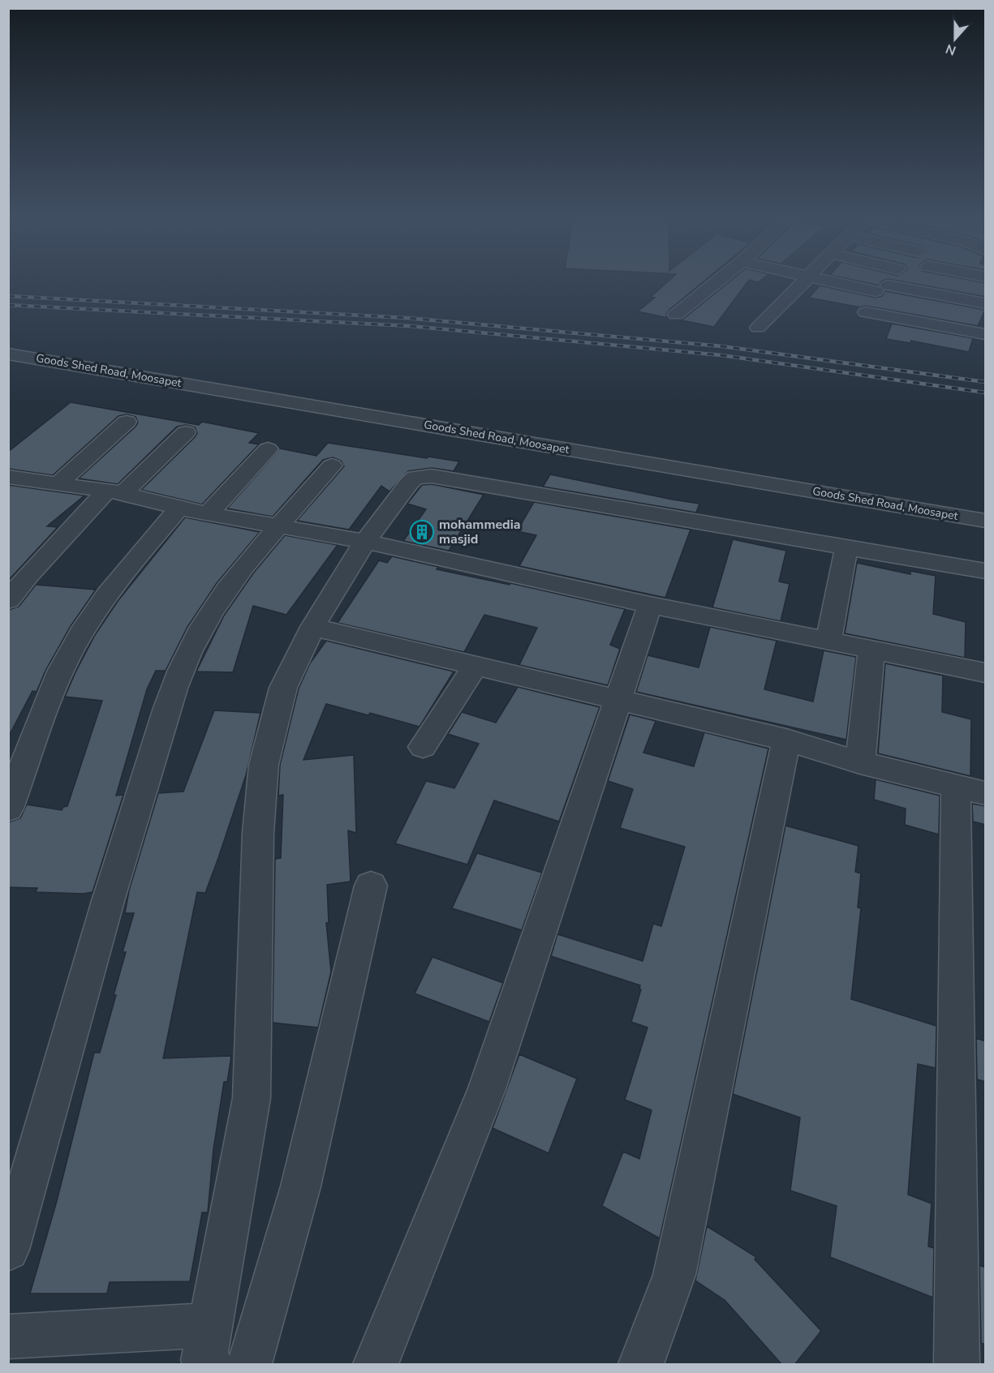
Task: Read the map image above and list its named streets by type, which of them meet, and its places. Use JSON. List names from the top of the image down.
{
  "streets": {
    "street": ["Goods Shed Road, Moosapet"]
  },
  "places": {
    "building": ["mohammedia masjid"]
  },
  "north": "bottom"
}
